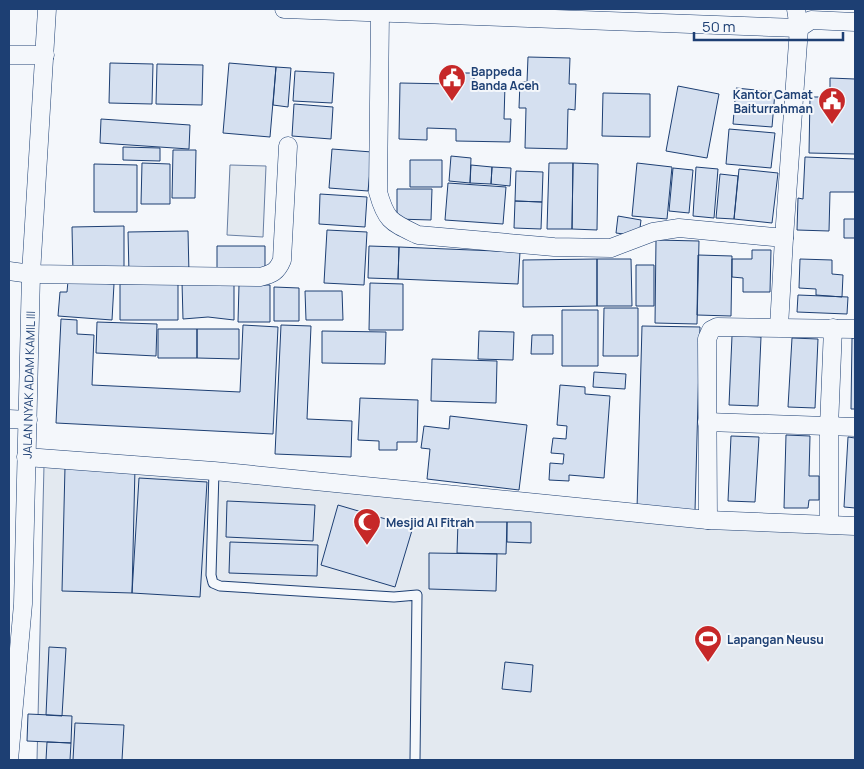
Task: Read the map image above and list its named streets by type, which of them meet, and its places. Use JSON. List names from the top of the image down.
{
  "streets": {
    "street": ["JALAN NYAK ADAM KAMIL III"]
  },
  "places": {
    "public building": ["Bappeda Banda Aceh", "Kantor Camat Baiturrahman"],
    "mosque": ["Mesjid Al Fitrah"],
    "sports": ["Lapangan Neusu"]
  },
  "scale_bar": "50 m"
}
